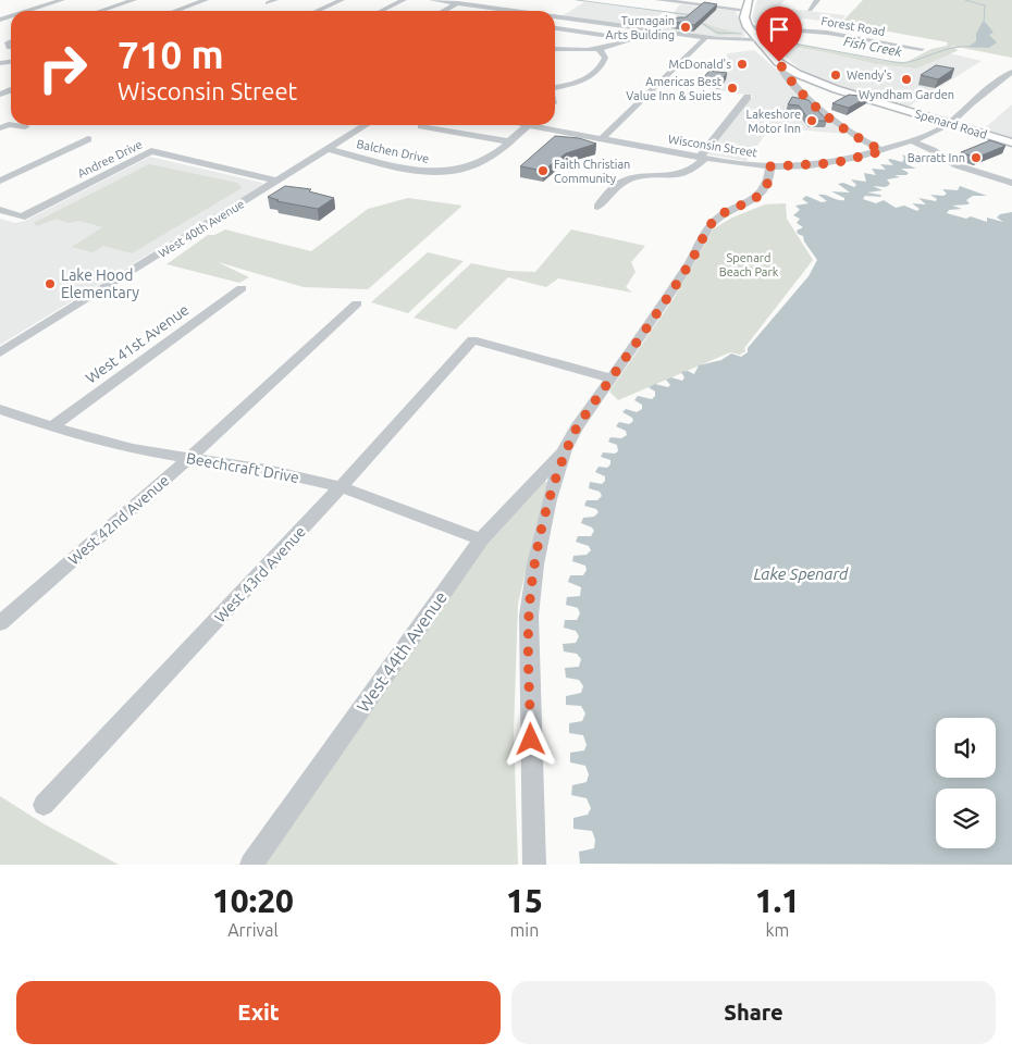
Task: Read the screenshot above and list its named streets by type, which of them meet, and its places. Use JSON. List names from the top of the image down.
{
  "streets": {
    "main road": ["Spenard Road"],
    "street": [
      "Forest Road",
      "Wisconsin Street",
      "Balchen Drive",
      "Andree Drive",
      "West 40th Avenue",
      "West 41st Avenue",
      "Beechcraft Drive",
      "West 42nd Avenue",
      "West 43rd Avenue",
      "West 44th Avenue"
    ]
  },
  "crossings": [
    ["Forest Road", "Spenard Road"],
    ["Spenard Road", "Wisconsin Street"],
    ["Balchen Drive", "West 40th Avenue"],
    ["Andree Drive", "West 40th Avenue"],
    ["West 41st Avenue", "Beechcraft Drive"],
    ["Beechcraft Drive", "West 42nd Avenue"],
    ["Beechcraft Drive", "West 43rd Avenue"],
    ["Beechcraft Drive", "West 44th Avenue"]
  ],
  "water": ["Fish Creek", "Lake Spenard"],
  "parks": ["Spenard Beach Park"],
  "places": [
    "Turnagain Arts Building",
    "McDonald's",
    "Wendy's",
    "Wyndham Garden",
    "Americas Best Value Inn & Suiets",
    "Lakeshore Motor Inn",
    "Barratt Inn",
    "Faith Christian Community",
    "Lake Hood Elementary"
  ],
  "page": {
    "turn": ["710 m", "Wisconsin Street"],
    "eta": [
      "10:20",
      "Arrival",
      "15",
      "min",
      "1.1",
      "km"
    ],
    "buttons": ["Exit", "Share"]
  }
}
